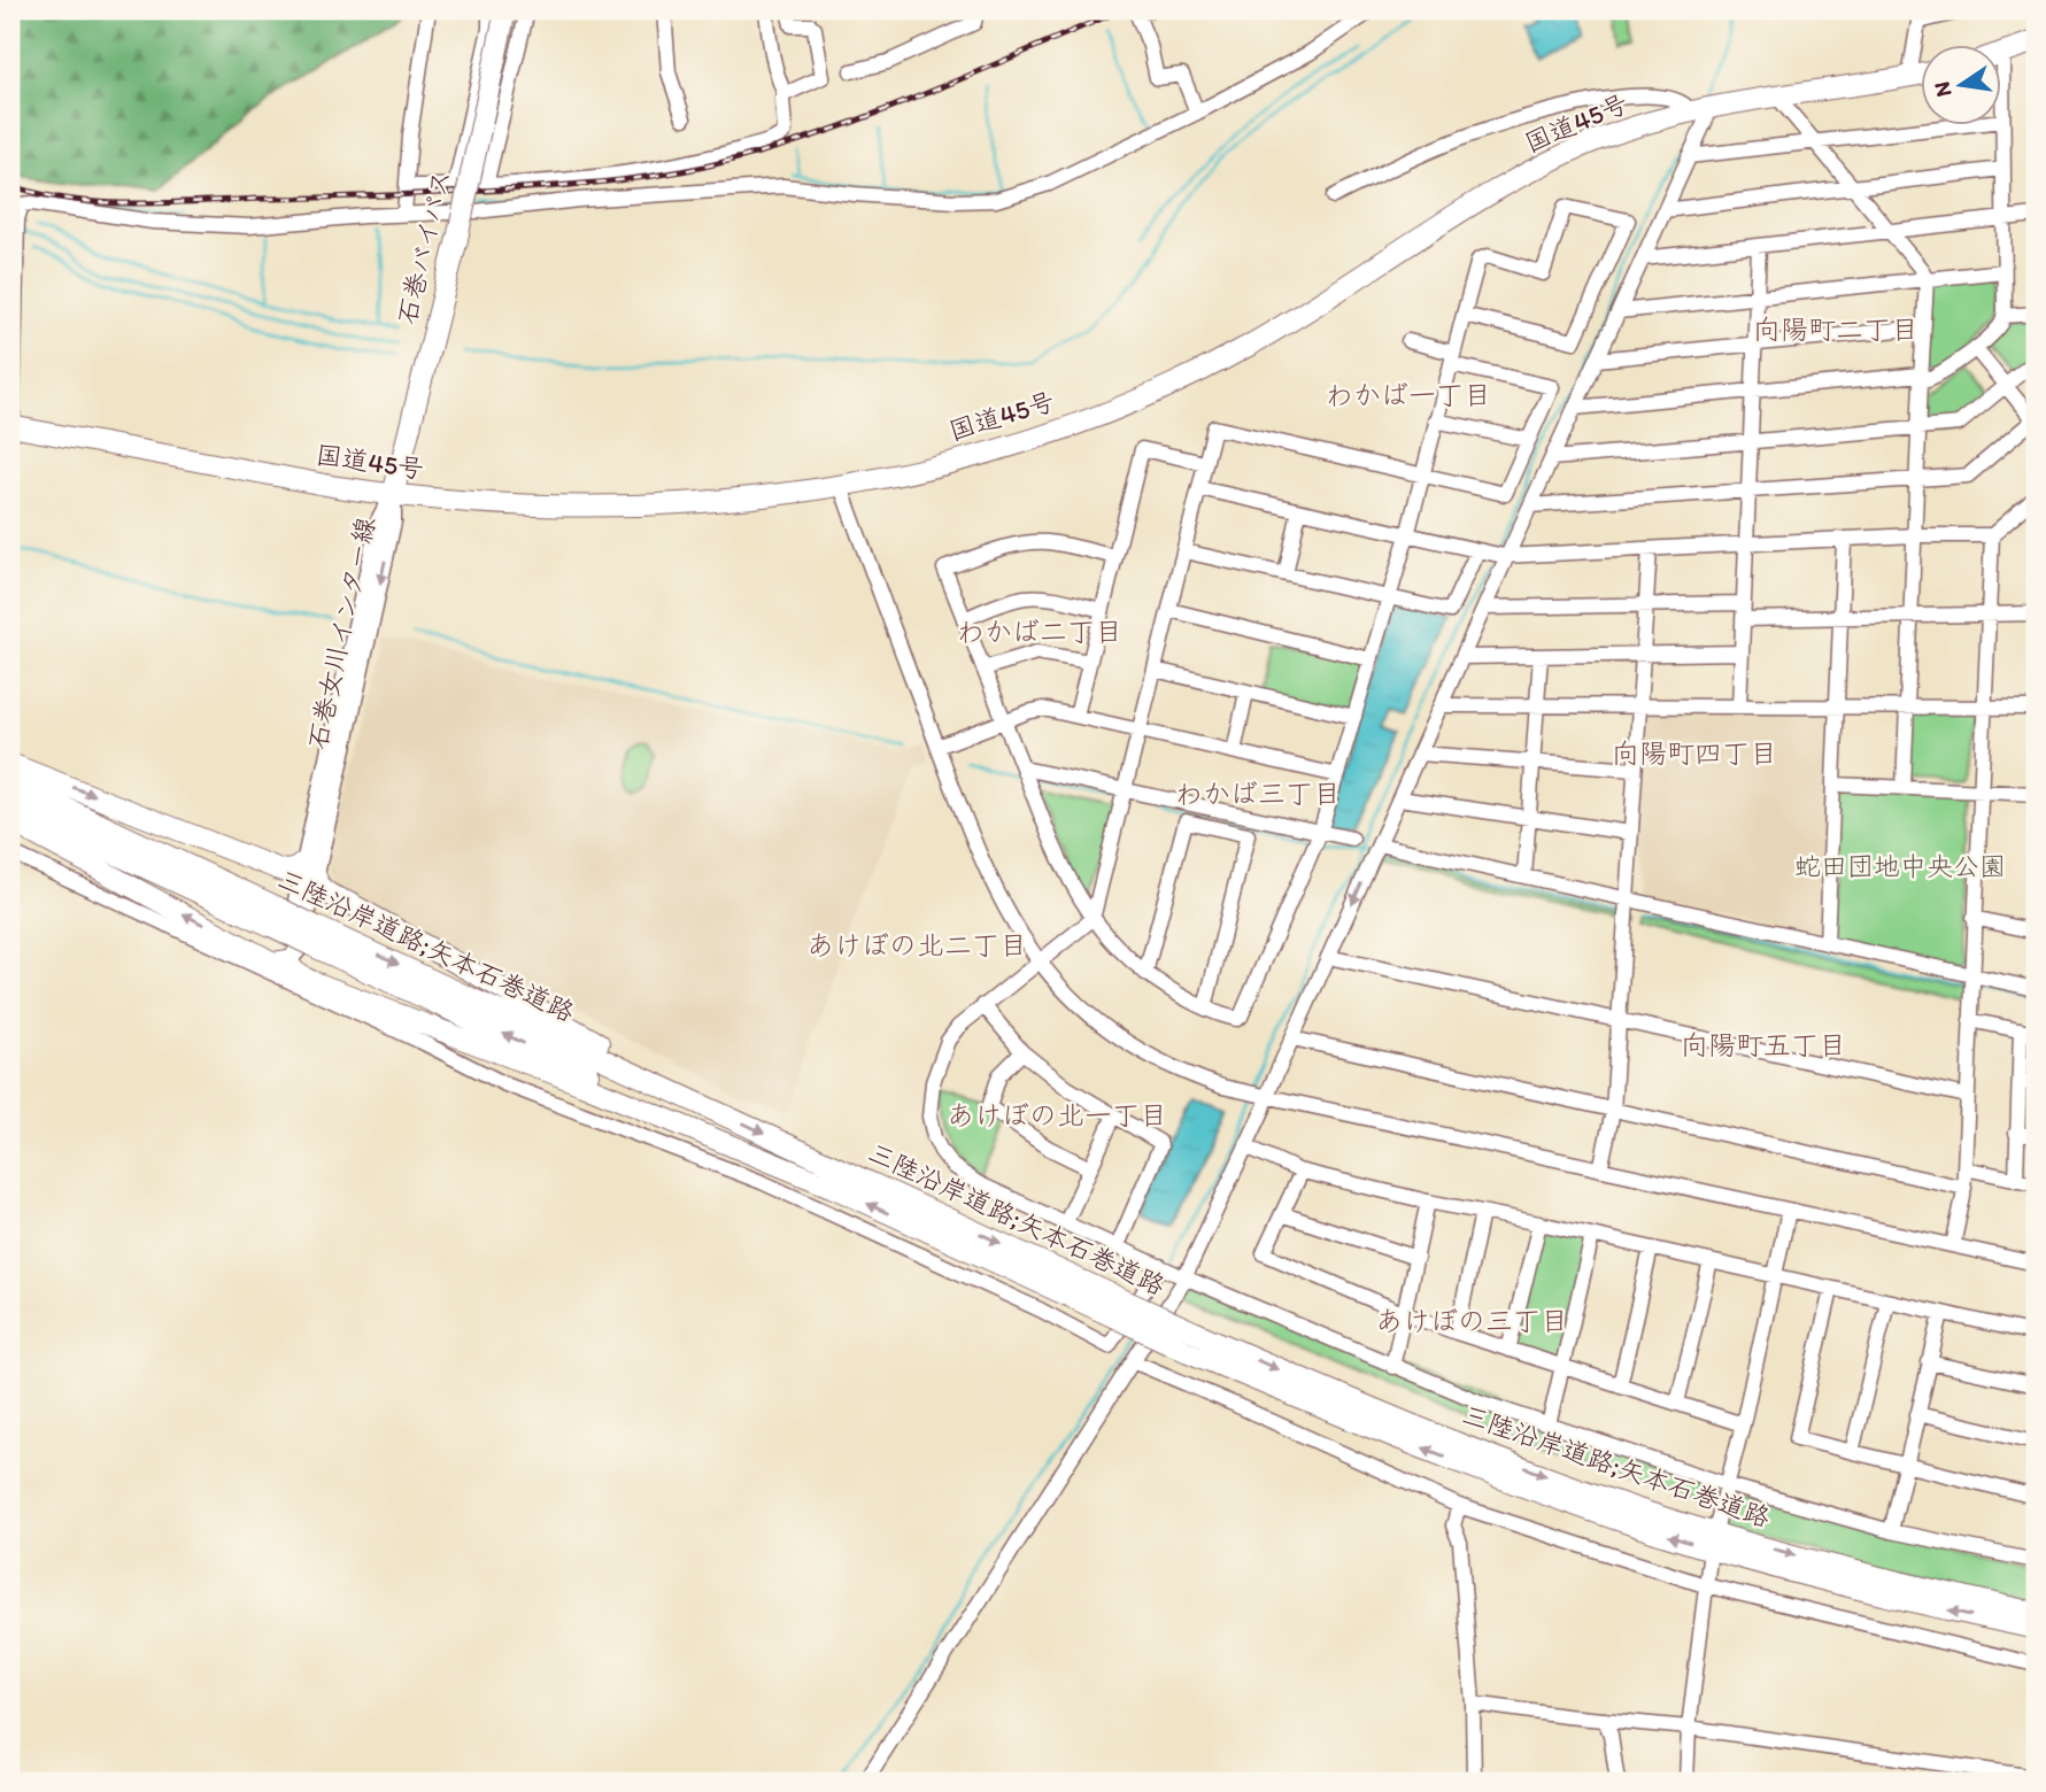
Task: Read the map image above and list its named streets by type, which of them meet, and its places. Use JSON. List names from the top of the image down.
{
  "streets": {
    "highway": ["国道45号", "石巻バイパス", "三陸沿岸道路;矢本石巻道路"],
    "main road": ["石巻女川インター線"]
  },
  "crossings": [
    ["国道45号", "石巻バイパス"],
    ["国道45号", "石巻女川インター線"],
    ["石巻バイパス", "石巻女川インター線"]
  ],
  "districts": [
    "向陽町二丁目",
    "わかば一丁目",
    "わかば二丁目",
    "向陽町四丁目",
    "わかば三丁目",
    "あけぼの北二丁目",
    "向陽町五丁目",
    "あけぼの北一丁目",
    "あけぼの三丁目"
  ],
  "parks": ["蛇田団地中央公園"],
  "north": "left"
}
